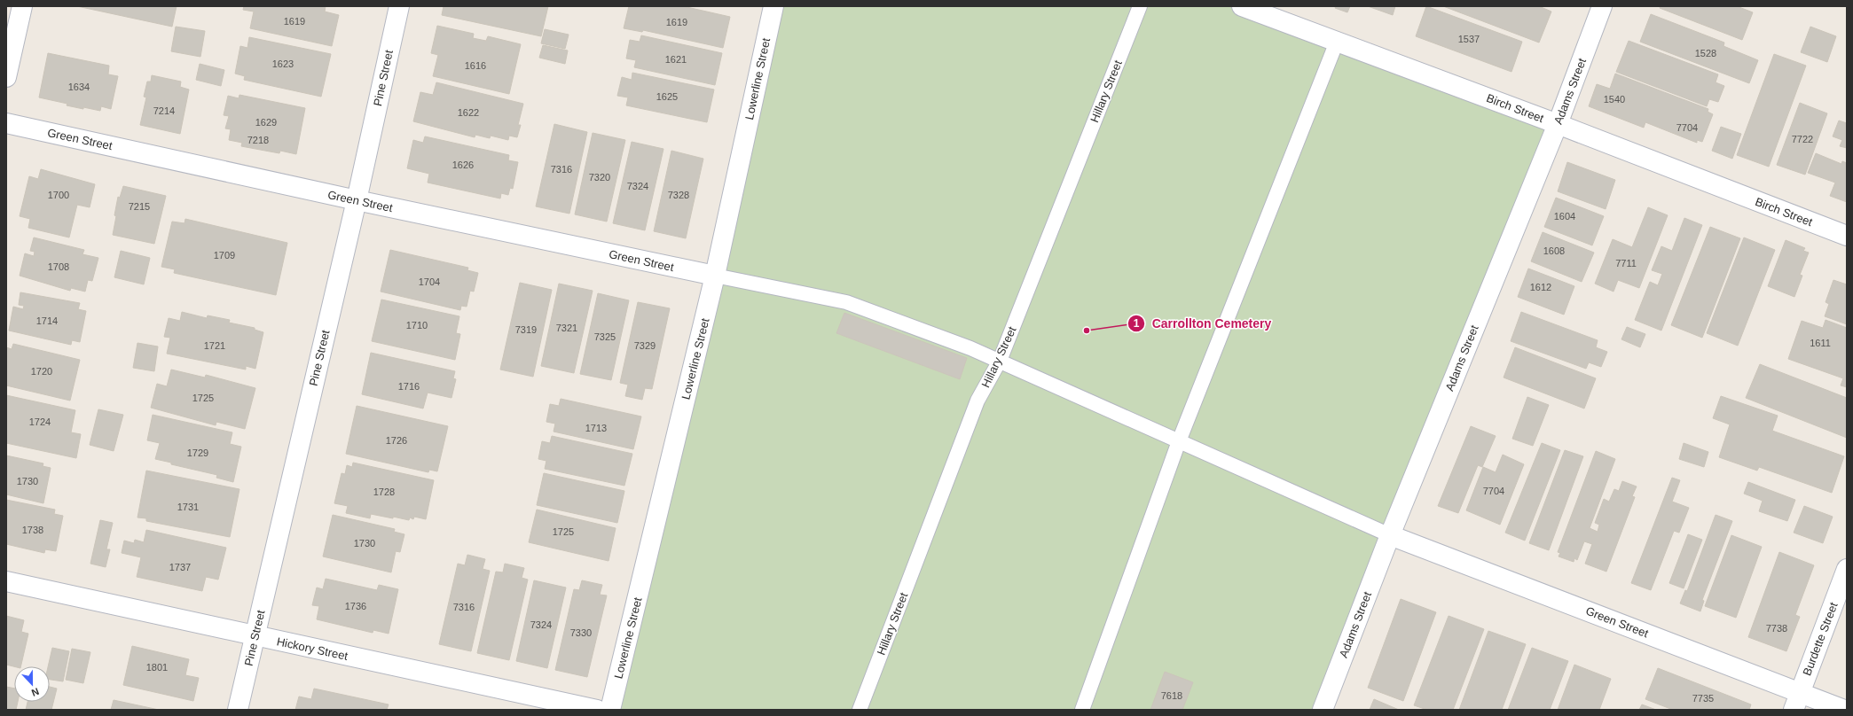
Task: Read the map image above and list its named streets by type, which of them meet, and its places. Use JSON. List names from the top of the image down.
{
  "streets": {
    "street": [
      "Pine Street",
      "Lowerline Street",
      "Adams Street",
      "Birch Street",
      "Green Street",
      "Burdette Street",
      "Hickory Street"
    ],
    "lane": ["Hillary Street"]
  },
  "crossings": [
    ["Pine Street", "Green Street"],
    ["Pine Street", "Hickory Street"],
    ["Lowerline Street", "Green Street"],
    ["Adams Street", "Birch Street"],
    ["Adams Street", "Green Street"],
    ["Green Street", "Burdette Street"]
  ],
  "places": ["Carrollton Cemetery"],
  "house_numbers": [
    "1619",
    "1619",
    "1537",
    "1528",
    "1621",
    "1623",
    "1616",
    "1634",
    "1625",
    "1540",
    "7214",
    "1622",
    "1629",
    "7704",
    "7722",
    "7218",
    "1626",
    "7316",
    "7320",
    "7324",
    "1700",
    "7328",
    "7215",
    "1604",
    "1608",
    "1709",
    "7711",
    "1708",
    "1704",
    "1612",
    "1714",
    "1710",
    "7321",
    "7319",
    "7325",
    "1611",
    "1721",
    "7329",
    "1720",
    "1716",
    "1725",
    "1724",
    "1713",
    "1726",
    "1729",
    "1730",
    "7704",
    "1728",
    "1731",
    "1738",
    "1725",
    "1730",
    "1737",
    "1736",
    "7316",
    "7324",
    "7738",
    "7330",
    "1801",
    "7618",
    "7735"
  ],
  "north": "bottom"
}
